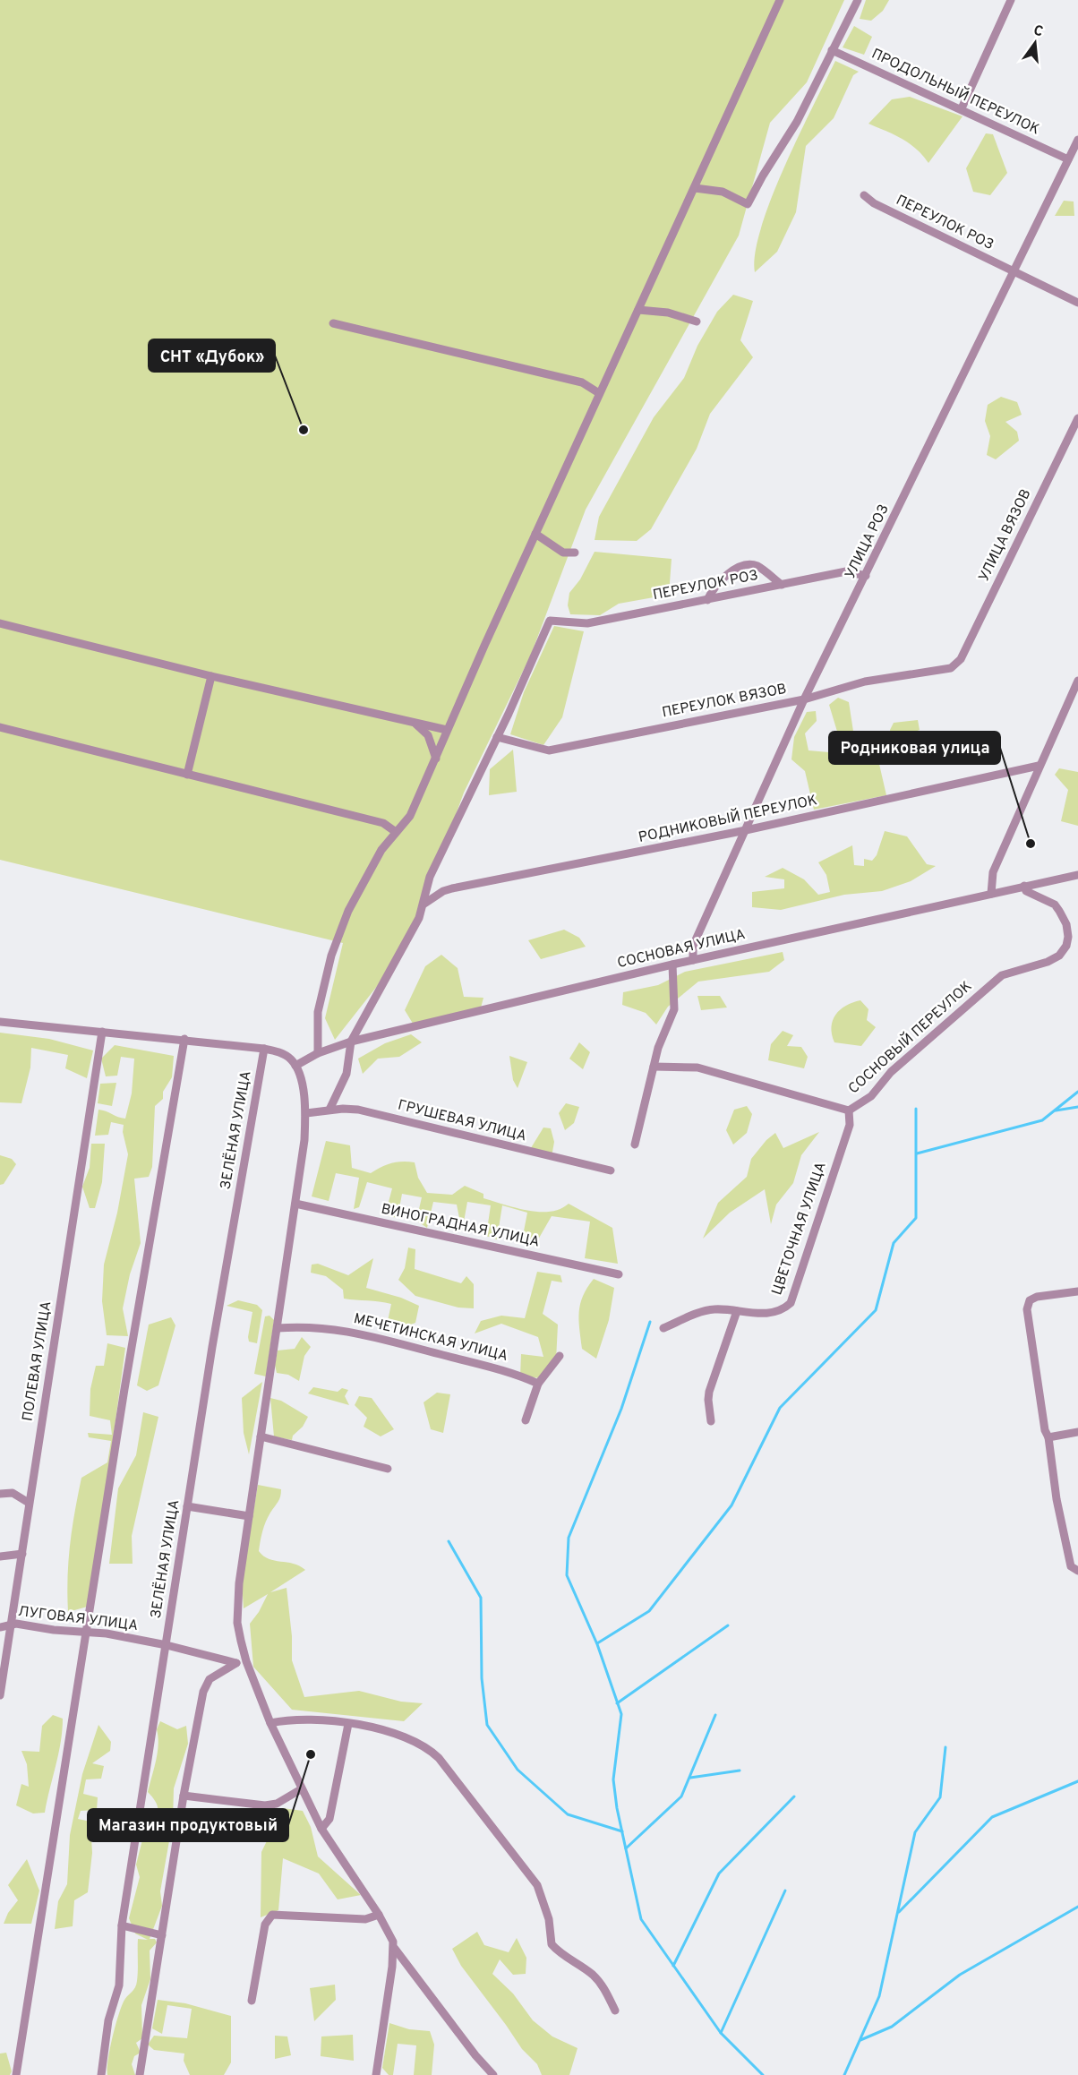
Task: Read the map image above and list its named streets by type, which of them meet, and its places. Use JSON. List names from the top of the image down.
{
  "streets": {
    "street": [
      "ПРОДОЛЬНЫЙ ПЕРЕУЛОК",
      "ПЕРЕУЛОК РОЗ",
      "УЛИЦА ВЯЗОВ",
      "УЛИЦА РОЗ",
      "ПЕРЕУЛОК ВЯЗОВ",
      "РОДНИКОВЫЙ ПЕРЕУЛОК",
      "СОСНОВАЯ УЛИЦА",
      "СОСНОВЫЙ ПЕРЕУЛОК",
      "ГРУШЕВАЯ УЛИЦА",
      "ЗЕЛЁНАЯ УЛИЦА",
      "ВИНОГРАДНАЯ УЛИЦА",
      "ЦВЕТОЧНАЯ УЛИЦА",
      "МЕЧЕТИНСКАЯ УЛИЦА",
      "ПОЛЕВАЯ УЛИЦА",
      "ЛУГОВАЯ УЛИЦА"
    ]
  },
  "crossings": [
    ["ПРОДОЛЬНЫЙ ПЕРЕУЛОК", "УЛИЦА РОЗ"],
    ["ПЕРЕУЛОК РОЗ", "УЛИЦА РОЗ"],
    ["ПЕРЕУЛОК РОЗ", "ПЕРЕУЛОК ВЯЗОВ"],
    ["УЛИЦА ВЯЗОВ", "ПЕРЕУЛОК ВЯЗОВ"],
    ["УЛИЦА РОЗ", "ПЕРЕУЛОК ВЯЗОВ"],
    ["УЛИЦА РОЗ", "РОДНИКОВЫЙ ПЕРЕУЛОК"],
    ["УЛИЦА РОЗ", "СОСНОВАЯ УЛИЦА"],
    ["СОСНОВАЯ УЛИЦА", "СОСНОВЫЙ ПЕРЕУЛОК"],
    ["СОСНОВЫЙ ПЕРЕУЛОК", "ЦВЕТОЧНАЯ УЛИЦА"],
    ["ЗЕЛЁНАЯ УЛИЦА", "ЛУГОВАЯ УЛИЦА"],
    ["ПОЛЕВАЯ УЛИЦА", "ЛУГОВАЯ УЛИЦА"]
  ],
  "places": ["СНТ «Дубок»", "Родниковая улица", "Магазин продуктовый"],
  "north": "top"
}
